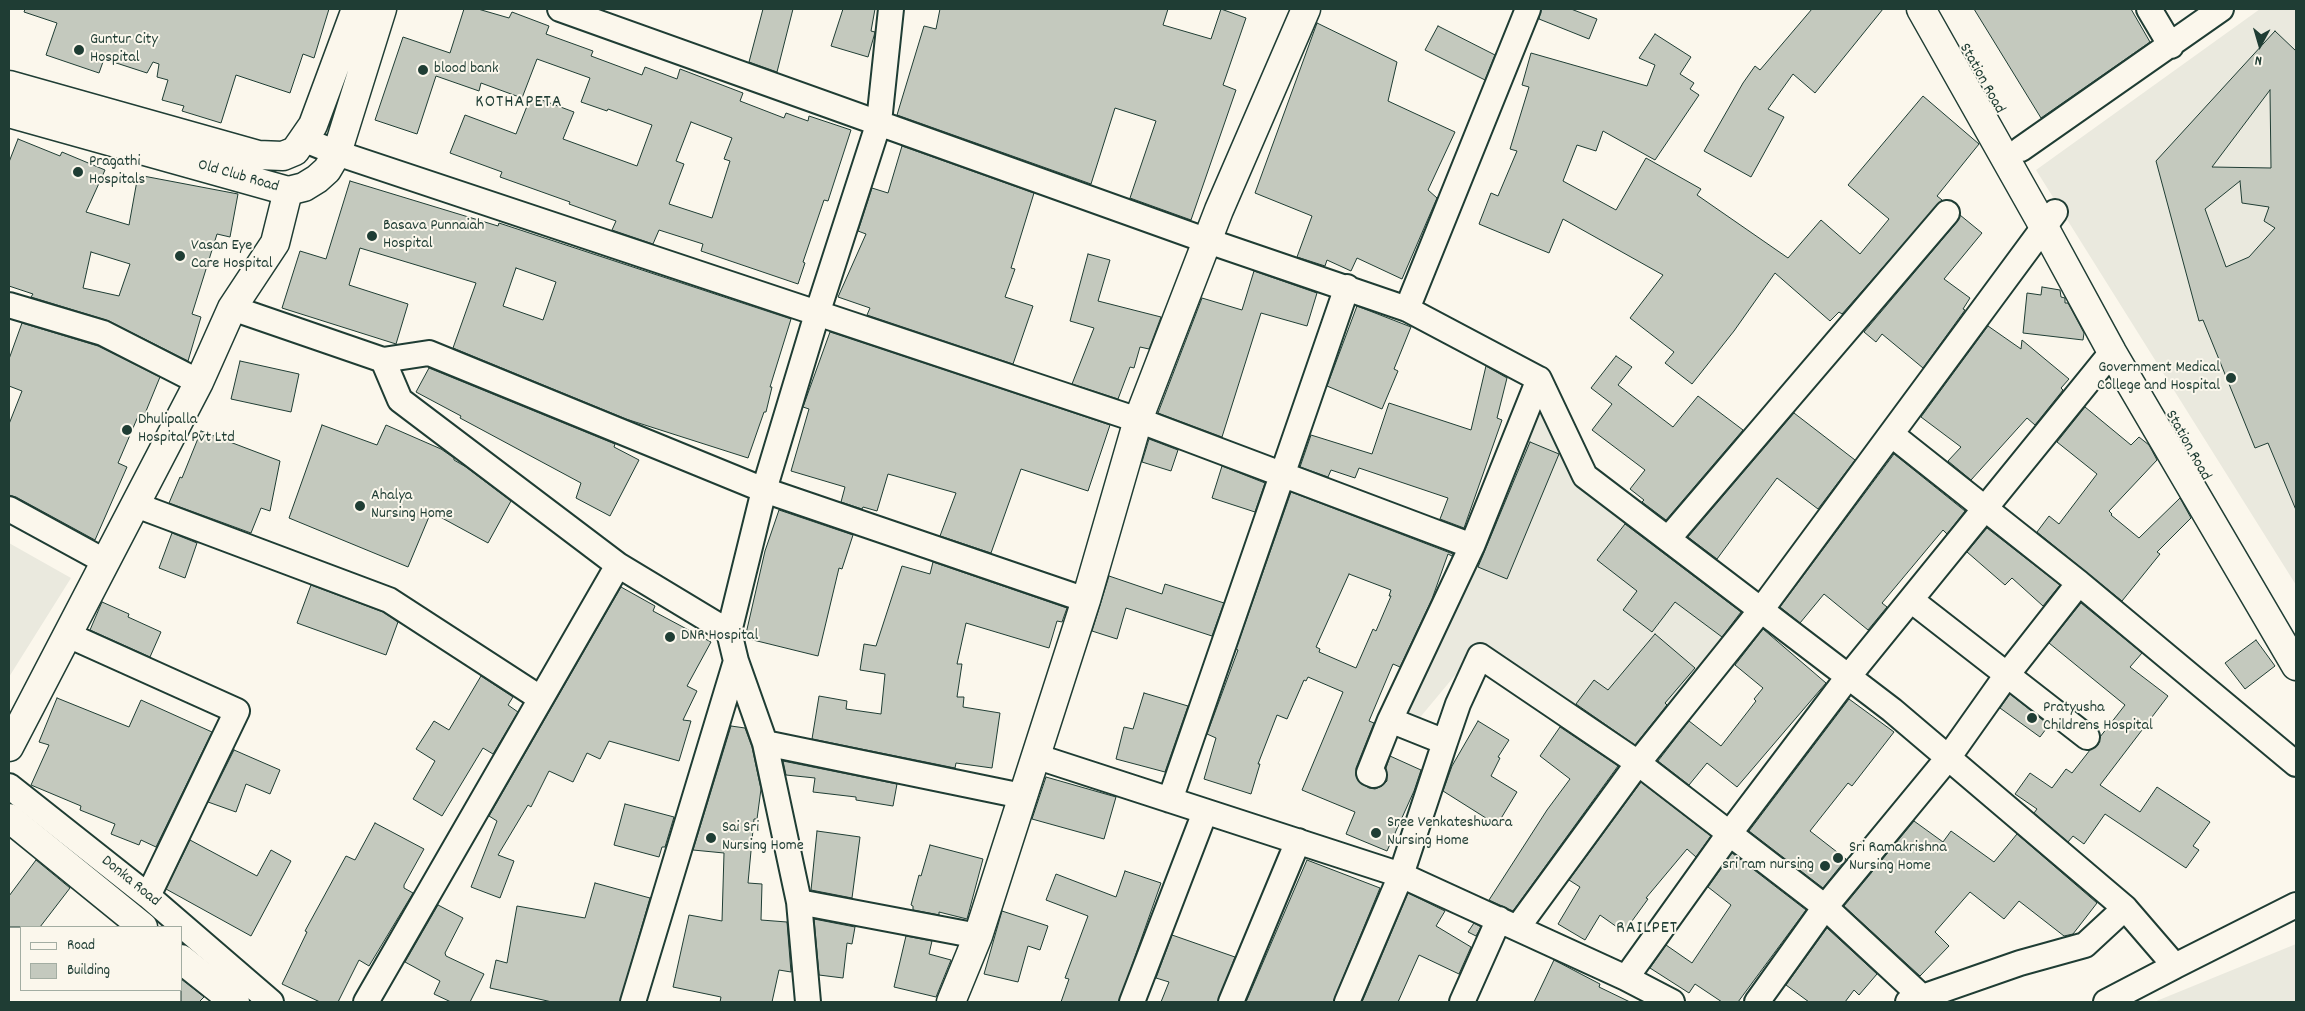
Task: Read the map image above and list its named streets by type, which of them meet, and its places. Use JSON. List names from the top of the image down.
{
  "streets": {
    "street": ["Station Road", "Old Club Road", "Donka Road"]
  },
  "districts": ["KOTHAPETA", "RAILPET"],
  "places": [
    "Guntur City Hospital",
    "blood bank",
    "Pragathi Hospitals",
    "Basava Punnaiah Hospital",
    "Vasan Eye Care Hospital",
    "Government Medical College and Hospital",
    "Dhulipalla Hospital Pvt Ltd",
    "Ahalya Nursing Home",
    "DNR Hospital",
    "Pratyusha Childrens Hospital",
    "Sree Venkateshwara Nursing Home",
    "Sai Sri Nursing Home",
    "Sri Ramakrishna Nursing Home",
    "sri ram nursing"
  ],
  "legend": ["Road", "Building"],
  "north": "bottom"
}
